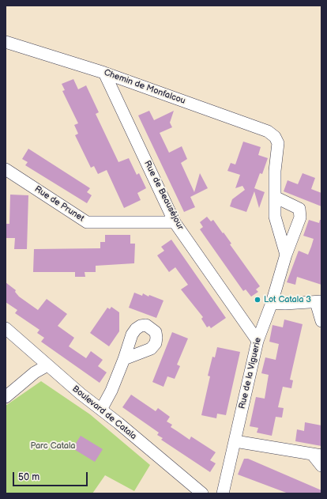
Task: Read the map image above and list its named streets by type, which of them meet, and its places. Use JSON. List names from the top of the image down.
{
  "streets": {
    "street": [
      "Chemin de Monfalcou",
      "Rue de Beauséjour",
      "Rue de Prunet",
      "Rue de la Viguerie",
      "Boulevard de Catala"
    ]
  },
  "crossings": [
    ["Chemin de Monfalcou", "Rue de Beauséjour"],
    ["Chemin de Monfalcou", "Rue de la Viguerie"],
    ["Rue de Beauséjour", "Rue de Prunet"],
    ["Rue de Beauséjour", "Rue de la Viguerie"]
  ],
  "parks": ["Parc Catala"],
  "places": ["Lot Catala 3"],
  "scale_bar": "50 m"
}
